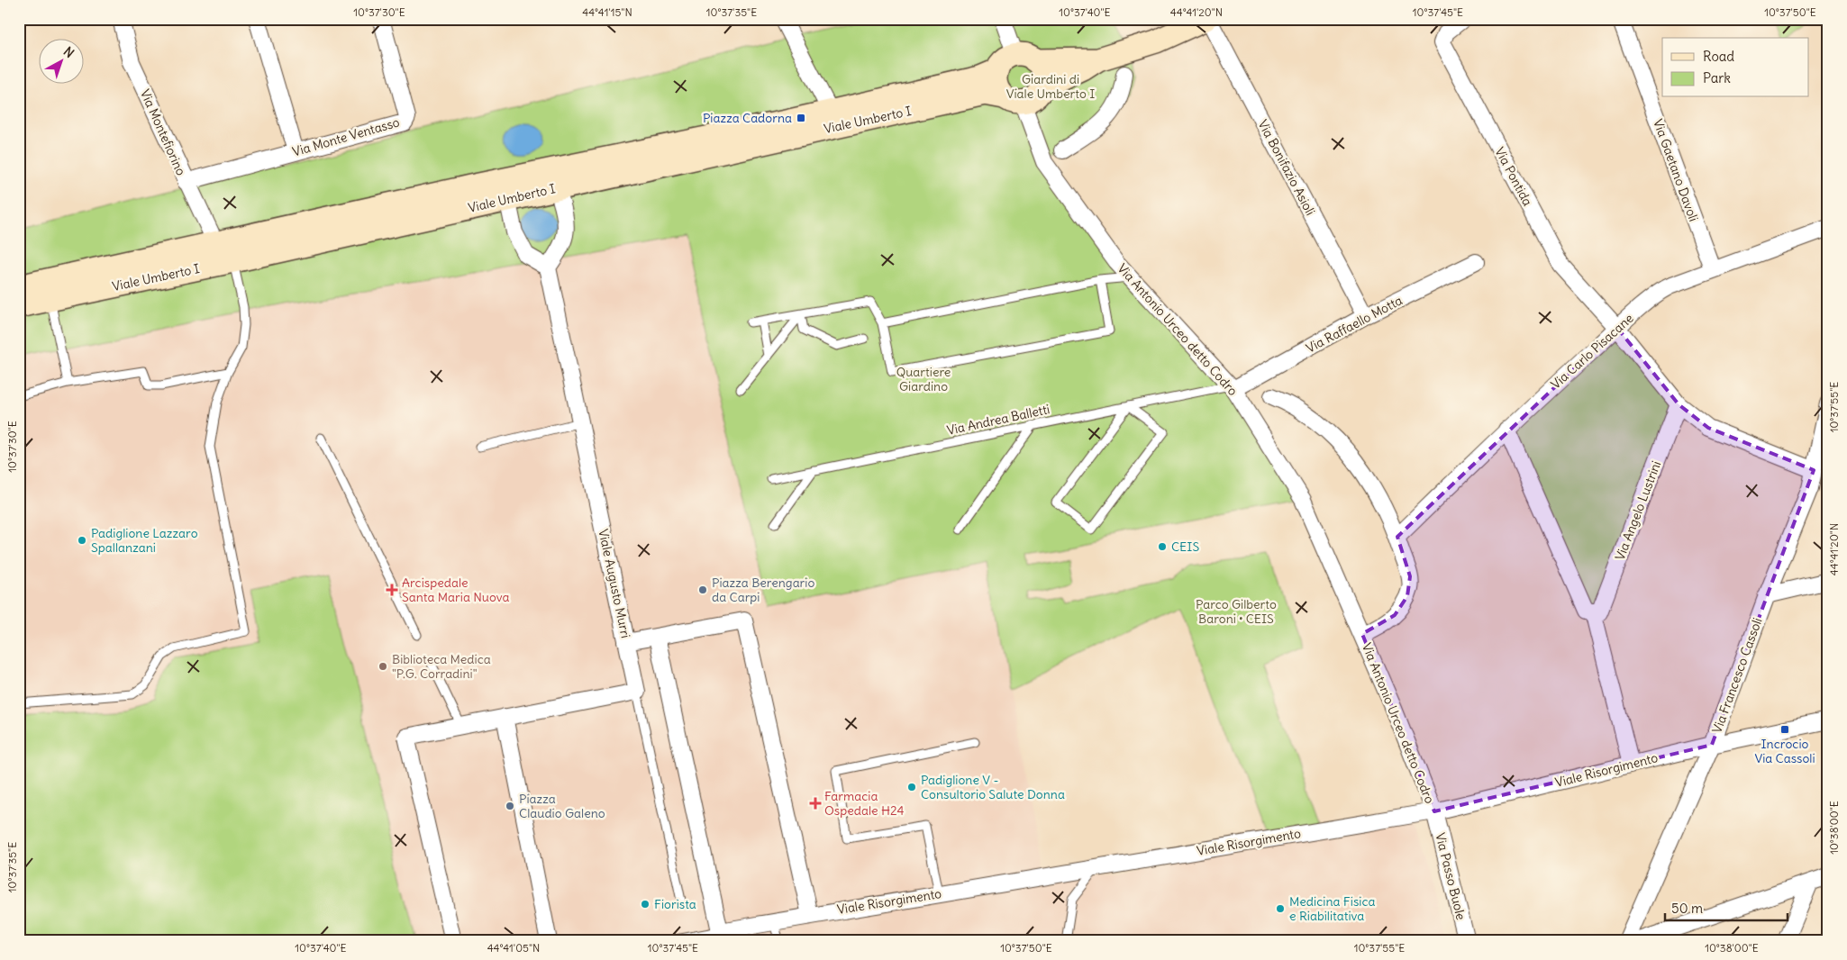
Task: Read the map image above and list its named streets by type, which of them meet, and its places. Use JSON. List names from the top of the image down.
{
  "streets": {
    "main road": ["Viale Umberto I"],
    "street": [
      "Via Montefiorino",
      "Via Monte Ventasso",
      "Via Bonifazio Asioli",
      "Via Gaetano Davoli",
      "Via Pontida",
      "Via Raffaello Motta",
      "Via Antonio Urceo detto Codro",
      "Via Carlo Pisacane",
      "Via Angelo Lustrini",
      "Viale Augusto Murri",
      "Via Francesco Cassoli",
      "Viale Risorgimento",
      "Via Passo Buole"
    ],
    "lane": ["Via Andrea Balletti"]
  },
  "crossings": [
    ["Viale Umberto I", "Via Montefiorino"],
    ["Viale Umberto I", "Via Antonio Urceo detto Codro"],
    ["Via Montefiorino", "Via Monte Ventasso"],
    ["Via Bonifazio Asioli", "Via Raffaello Motta"],
    ["Via Gaetano Davoli", "Via Carlo Pisacane"],
    ["Via Pontida", "Via Carlo Pisacane"],
    ["Via Raffaello Motta", "Via Antonio Urceo detto Codro"],
    ["Via Raffaello Motta", "Via Andrea Balletti"],
    ["Via Antonio Urceo detto Codro", "Via Carlo Pisacane"],
    ["Via Antonio Urceo detto Codro", "Via Andrea Balletti"],
    ["Via Antonio Urceo detto Codro", "Viale Risorgimento"],
    ["Via Antonio Urceo detto Codro", "Via Passo Buole"],
    ["Via Francesco Cassoli", "Viale Risorgimento"],
    ["Viale Risorgimento", "Via Passo Buole"]
  ],
  "parks": ["Giardini di Viale Umberto I", "Quartiere Giardino", "Parco Gilberto Baroni • CEIS"],
  "places": {
    "transit": ["Piazza Cadorna", "Incrocio Via Cassoli"],
    "other": [
      "Padiglione Lazzaro Spallanzani",
      "CEIS",
      "Piazza Berengario da Carpi",
      "Biblioteca Medica \"P.G. Corradini\"",
      "Padiglione V - Consultorio Salute Donna",
      "Piazza Claudio Galeno",
      "Fiorista",
      "Medicina Fisica e Riabilitativa"
    ],
    "health": ["Arcispedale Santa Maria Nuova", "Farmacia Ospedale H24"]
  },
  "legend": ["Road", "Park"],
  "scale_bar": "50 m",
  "north": "top right",
  "coordinates": [
    "10°37'30\"E",
    "44°41'15\"N",
    "10°37'35\"E",
    "10°37'40\"E",
    "44°41'20\"N",
    "10°37'45\"E",
    "10°37'50\"E",
    "10°37'55\"E",
    "10°38'00\"E",
    "44°41'05\"N"
  ]
}
